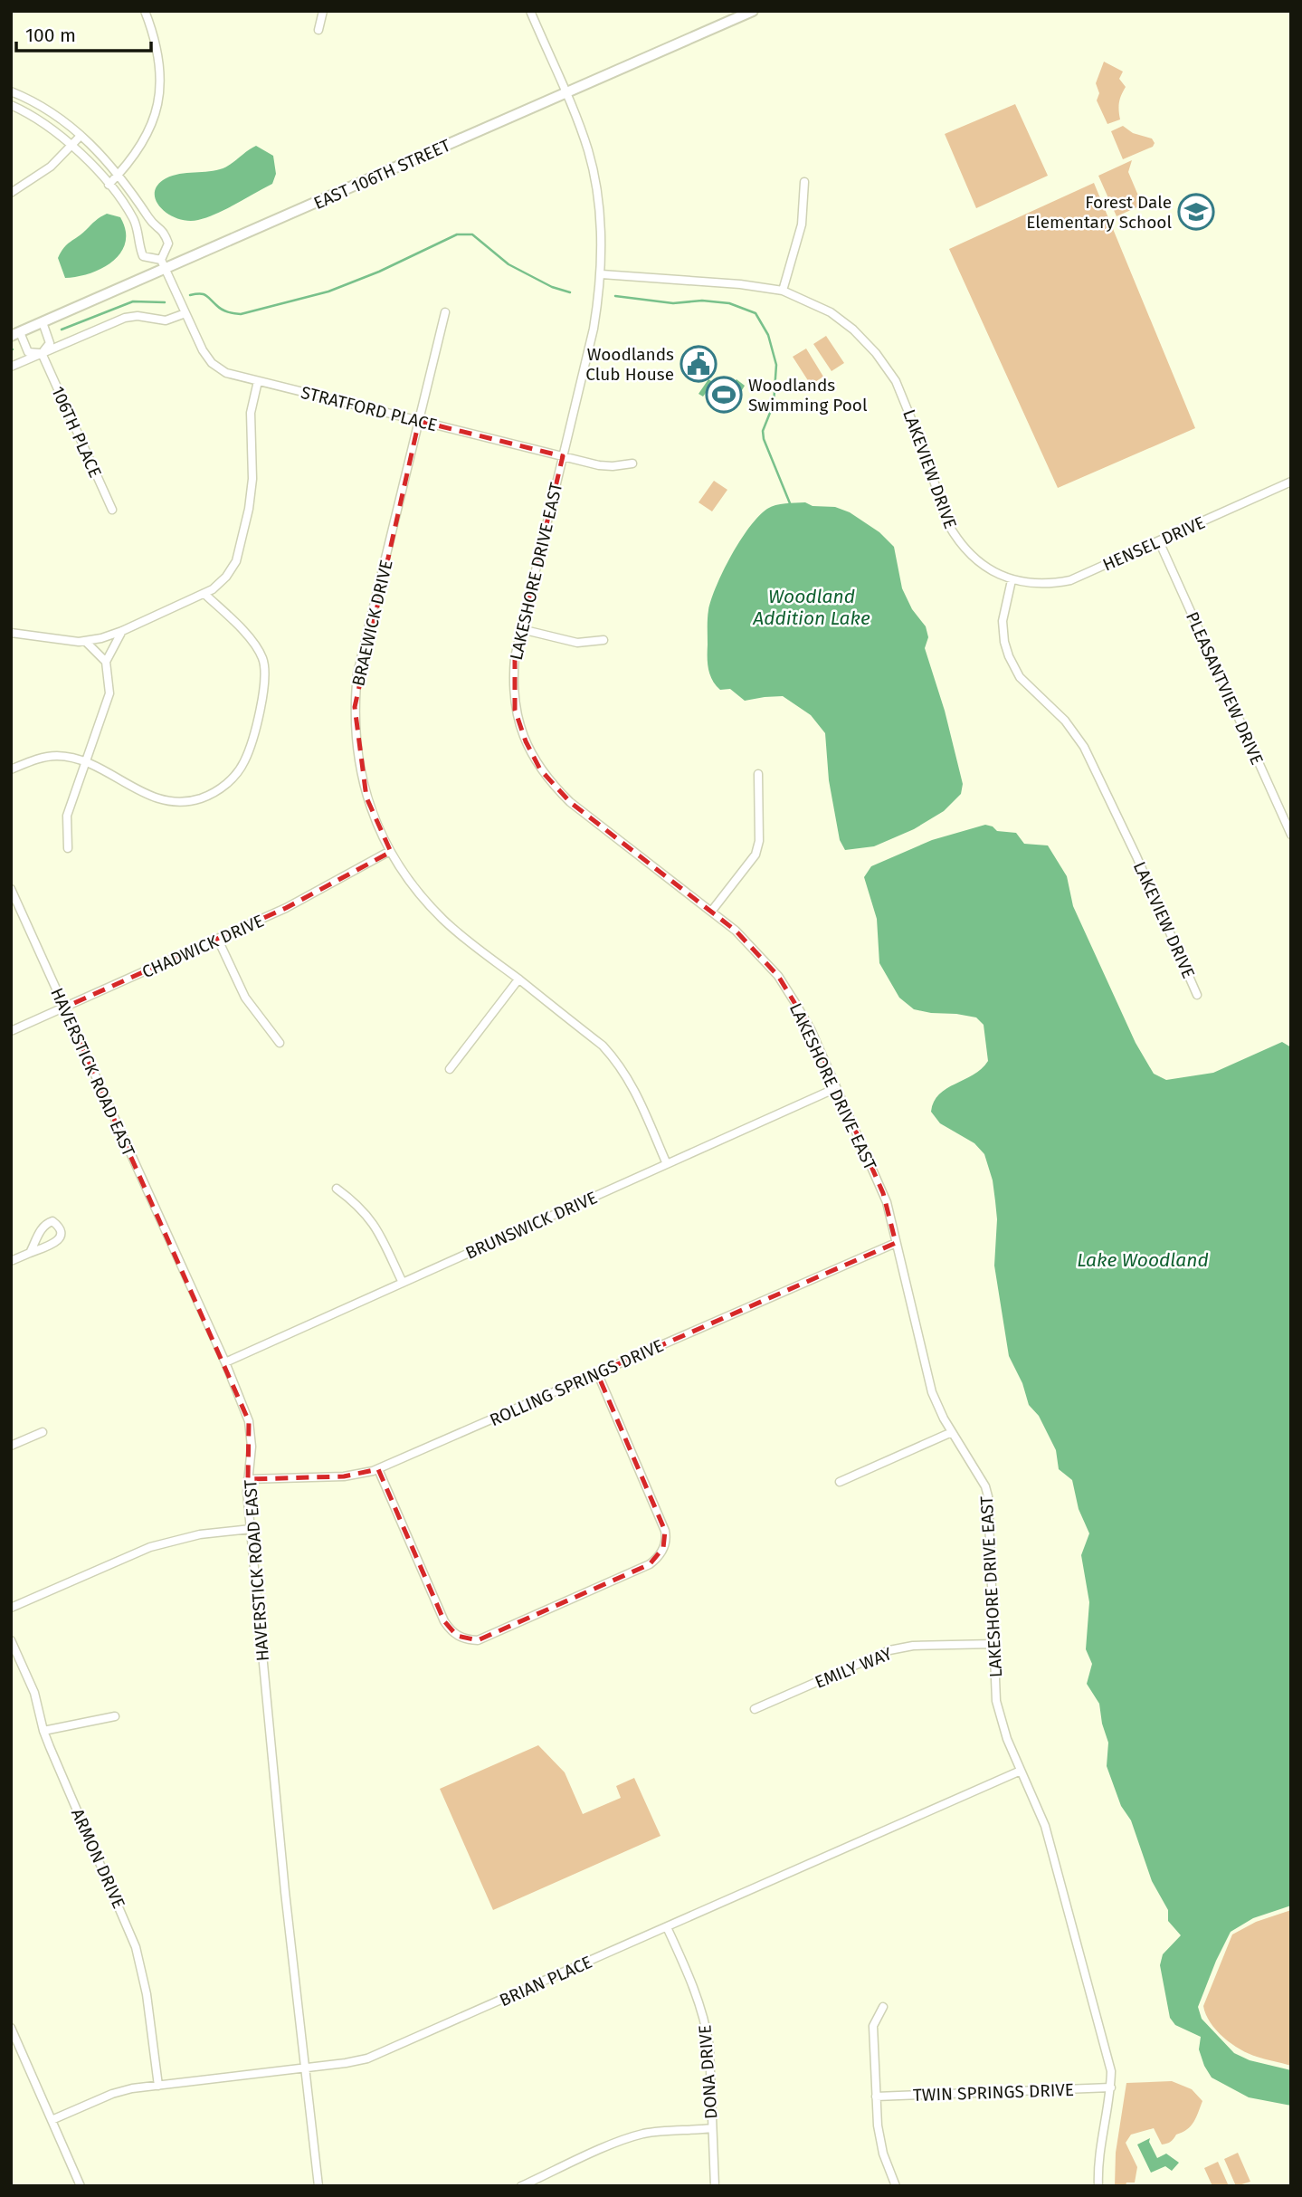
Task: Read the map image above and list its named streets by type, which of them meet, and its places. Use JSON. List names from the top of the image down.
{
  "streets": {
    "street": [
      "EAST 106TH STREET",
      "STRATFORD PLACE",
      "106TH PLACE",
      "LAKEVIEW DRIVE",
      "HENSEL DRIVE",
      "LAKESHORE DRIVE EAST",
      "BRAEWICK DRIVE",
      "PLEASANTVIEW DRIVE",
      "CHADWICK DRIVE",
      "HAVERSTICK ROAD EAST",
      "BRUNSWICK DRIVE",
      "ROLLING SPRINGS DRIVE",
      "EMILY WAY",
      "ARMON DRIVE",
      "BRIAN PLACE",
      "DONA DRIVE",
      "TWIN SPRINGS DRIVE"
    ]
  },
  "crossings": [
    ["EAST 106TH STREET", "STRATFORD PLACE"],
    ["EAST 106TH STREET", "106TH PLACE"],
    ["EAST 106TH STREET", "LAKESHORE DRIVE EAST"],
    ["STRATFORD PLACE", "LAKESHORE DRIVE EAST"],
    ["STRATFORD PLACE", "BRAEWICK DRIVE"],
    ["LAKEVIEW DRIVE", "HENSEL DRIVE"],
    ["LAKEVIEW DRIVE", "LAKESHORE DRIVE EAST"],
    ["HENSEL DRIVE", "PLEASANTVIEW DRIVE"],
    ["LAKESHORE DRIVE EAST", "BRUNSWICK DRIVE"],
    ["LAKESHORE DRIVE EAST", "ROLLING SPRINGS DRIVE"],
    ["LAKESHORE DRIVE EAST", "EMILY WAY"],
    ["LAKESHORE DRIVE EAST", "BRIAN PLACE"],
    ["LAKESHORE DRIVE EAST", "TWIN SPRINGS DRIVE"],
    ["BRAEWICK DRIVE", "CHADWICK DRIVE"],
    ["BRAEWICK DRIVE", "BRUNSWICK DRIVE"],
    ["CHADWICK DRIVE", "HAVERSTICK ROAD EAST"],
    ["HAVERSTICK ROAD EAST", "BRUNSWICK DRIVE"],
    ["HAVERSTICK ROAD EAST", "ROLLING SPRINGS DRIVE"],
    ["HAVERSTICK ROAD EAST", "BRIAN PLACE"],
    ["ARMON DRIVE", "BRIAN PLACE"],
    ["BRIAN PLACE", "DONA DRIVE"]
  ],
  "water": ["Woodland Addition Lake", "Lake Woodland"],
  "places": {
    "school or university": ["Forest Dale Elementary School"],
    "public building": ["Woodlands Club House"],
    "sports": ["Woodlands Swimming Pool"]
  },
  "scale_bar": "100 m"
}
